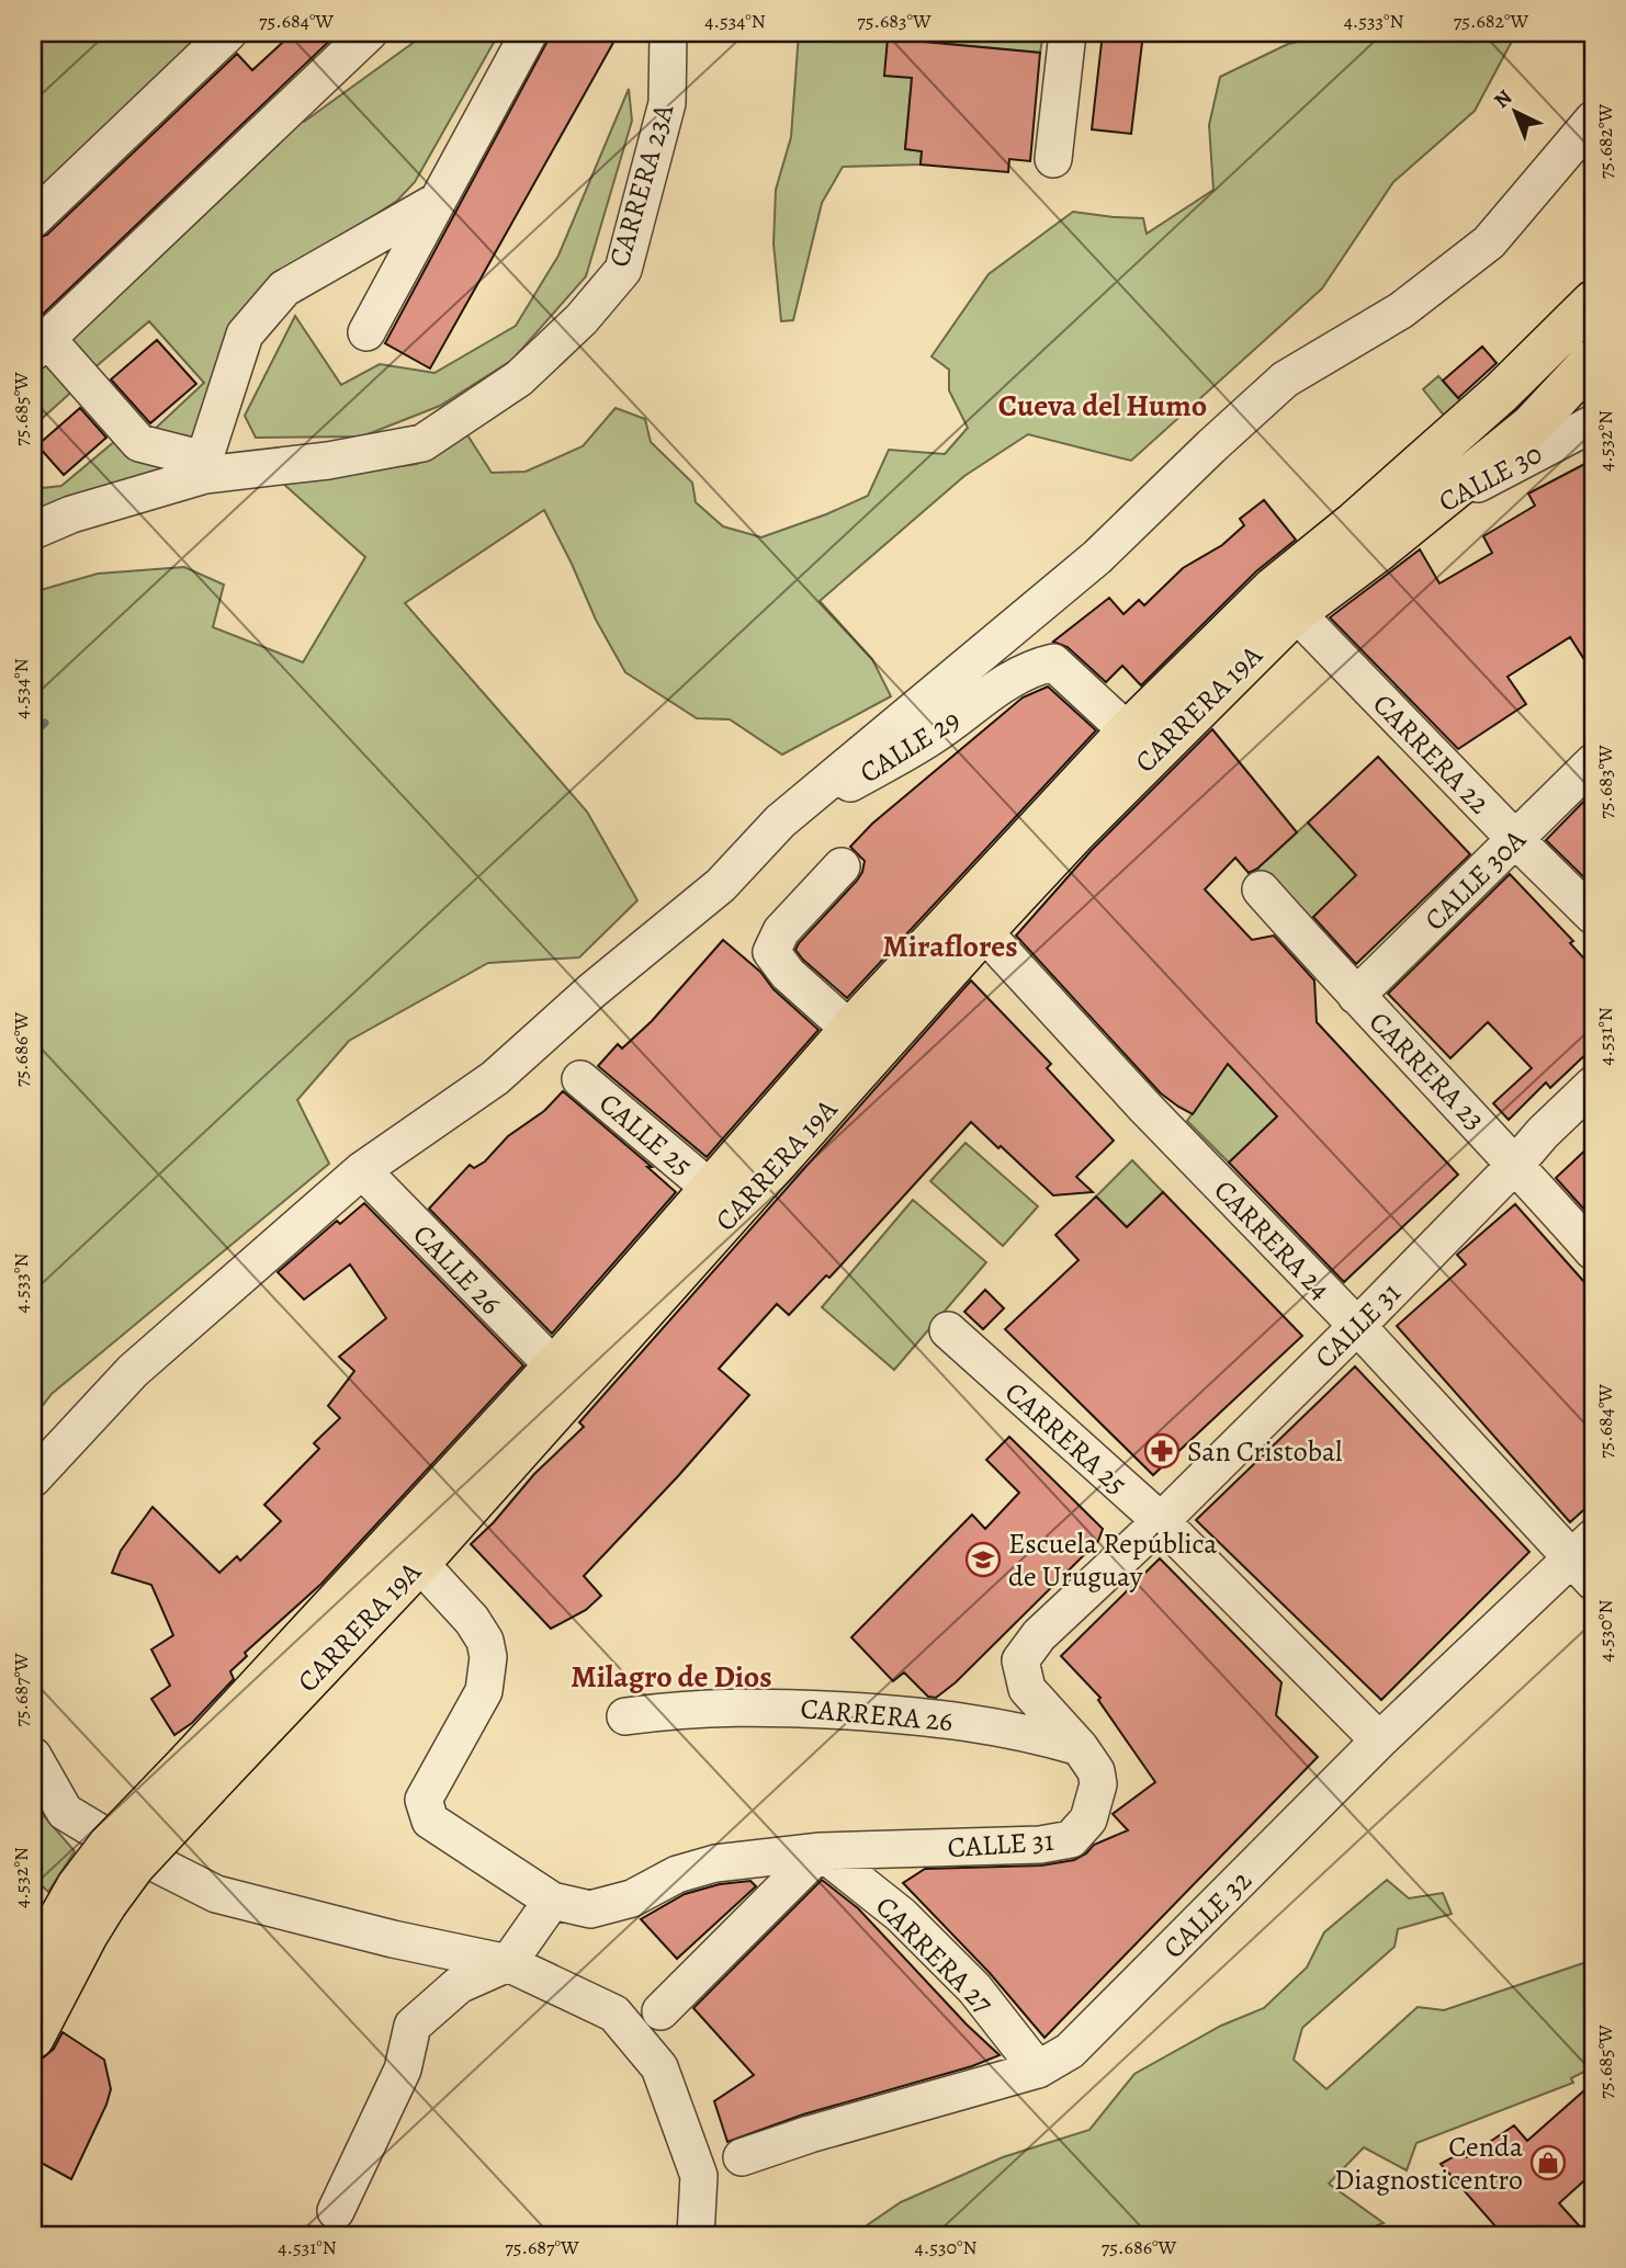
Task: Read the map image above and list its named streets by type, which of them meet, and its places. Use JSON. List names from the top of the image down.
{
  "streets": {
    "main road": ["CARRERA 19A"],
    "street": [
      "CARRERA 23A",
      "CALLE 30",
      "CALLE 29",
      "CARRERA 22",
      "CALLE 30A",
      "CARRERA 23",
      "CALLE 25",
      "CARRERA 24",
      "CALLE 26",
      "CALLE 31",
      "CARRERA 25",
      "CARRERA 26",
      "CALLE 32",
      "CARRERA 27"
    ]
  },
  "crossings": [
    ["CALLE 30", "CARRERA 19A"],
    ["CARRERA 19A", "CALLE 29"],
    ["CARRERA 19A", "CARRERA 22"],
    ["CARRERA 19A", "CALLE 25"],
    ["CARRERA 19A", "CARRERA 24"],
    ["CARRERA 19A", "CALLE 26"],
    ["CARRERA 22", "CALLE 30A"],
    ["CALLE 30A", "CARRERA 23"],
    ["CARRERA 23", "CALLE 31"],
    ["CARRERA 24", "CALLE 31"],
    ["CARRERA 24", "CALLE 32"],
    ["CALLE 31", "CARRERA 25"],
    ["CALLE 31", "CARRERA 26"],
    ["CALLE 31", "CARRERA 27"],
    ["CARRERA 25", "CALLE 32"],
    ["CALLE 32", "CARRERA 27"]
  ],
  "districts": ["Cueva del Humo", "Miraflores", "Milagro de Dios"],
  "places": {
    "pharmacy": ["San Cristobal"],
    "school or university": ["Escuela República de Uruguay"],
    "shop": ["Cenda Diagnosticentro"]
  },
  "north": "top left",
  "coordinates": [
    "75.684°W",
    "4.534°N",
    "75.683°W",
    "4.533°N",
    "75.682°W",
    "75.685°W",
    "4.532°N",
    "4.531°N",
    "75.686°W",
    "4.530°N",
    "75.687°W"
  ]
}
